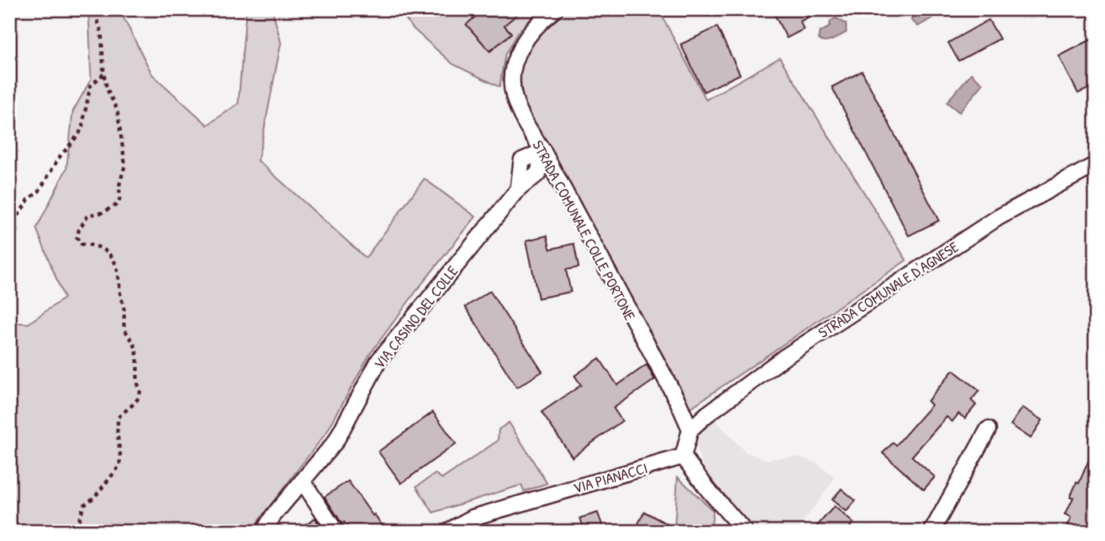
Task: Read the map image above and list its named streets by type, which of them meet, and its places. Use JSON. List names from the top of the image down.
{
  "streets": {
    "street": [
      "STRADA COMUNALE COLLE PORTONE",
      "STRADA COMUNALE D'AGNESE",
      "VIA CASINO DEL COLLE",
      "VIA PIANACCI"
    ]
  },
  "crossings": [
    ["STRADA COMUNALE COLLE PORTONE", "STRADA COMUNALE D'AGNESE"],
    ["STRADA COMUNALE COLLE PORTONE", "VIA CASINO DEL COLLE"]
  ]
}
